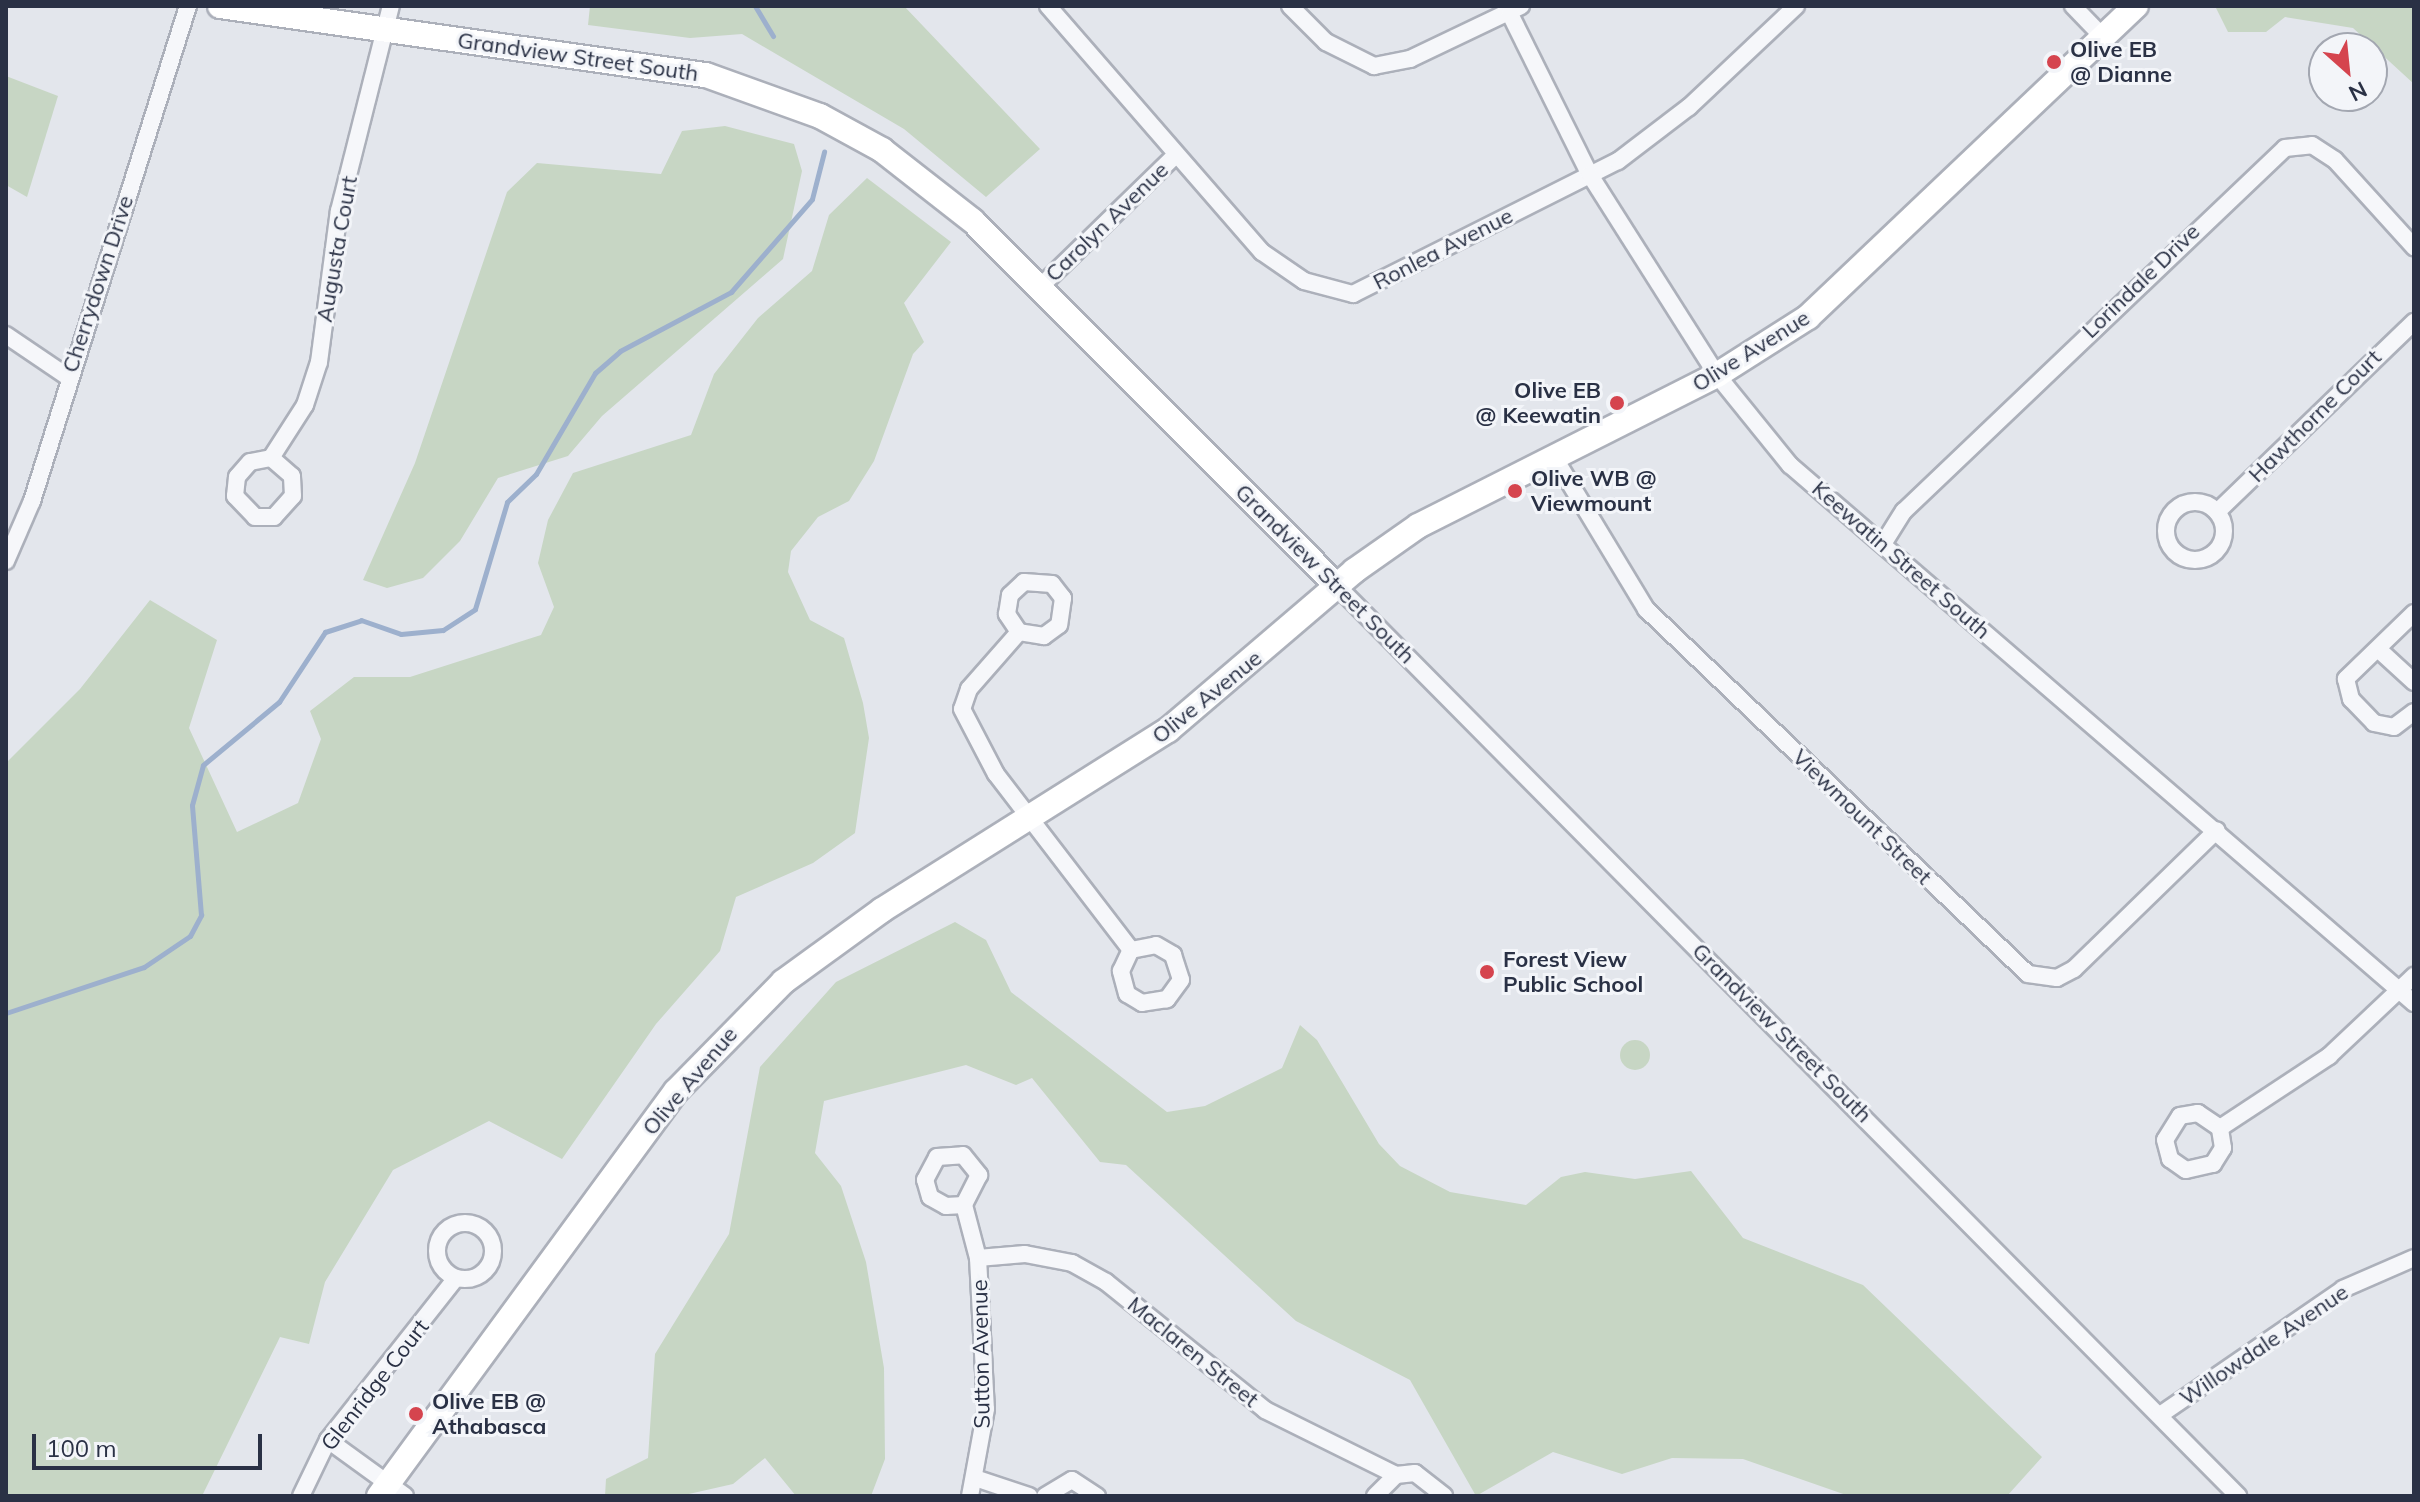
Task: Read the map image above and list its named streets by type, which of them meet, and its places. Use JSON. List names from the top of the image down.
{
  "streets": {
    "main road": ["Grandview Street South", "Olive Avenue"],
    "street": [
      "Carolyn Avenue",
      "Augusta Court",
      "Ronlea Avenue",
      "Lorindale Drive",
      "Cherrydown Drive",
      "Hawthorne Court",
      "Keewatin Street South",
      "Viewmount Street",
      "Willowdale Avenue",
      "Maclaren Street",
      "Sutton Avenue",
      "Glenridge Court"
    ]
  },
  "crossings": [
    ["Grandview Street South", "Carolyn Avenue"],
    ["Grandview Street South", "Augusta Court"],
    ["Grandview Street South", "Olive Avenue"],
    ["Grandview Street South", "Willowdale Avenue"],
    ["Carolyn Avenue", "Ronlea Avenue"],
    ["Ronlea Avenue", "Keewatin Street South"],
    ["Lorindale Drive", "Keewatin Street South"],
    ["Olive Avenue", "Keewatin Street South"],
    ["Olive Avenue", "Viewmount Street"],
    ["Keewatin Street South", "Viewmount Street"],
    ["Maclaren Street", "Sutton Avenue"]
  ],
  "places": [
    "Olive EB @ Dianne",
    "Olive EB @ Keewatin",
    "Olive WB @ Viewmount",
    "Forest View Public School",
    "Olive EB @ Athabasca"
  ],
  "scale_bar": "100 m",
  "north": "bottom right"
}
